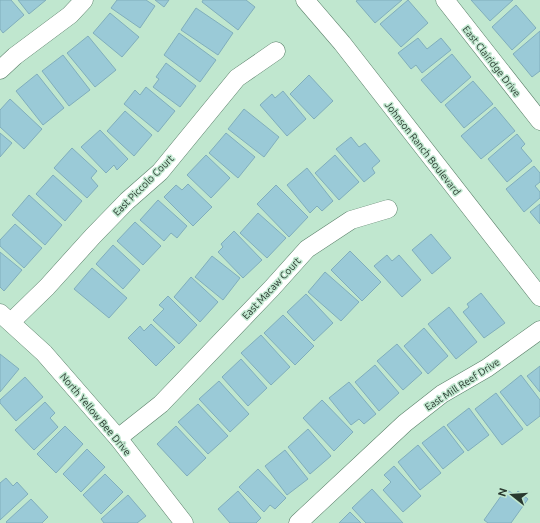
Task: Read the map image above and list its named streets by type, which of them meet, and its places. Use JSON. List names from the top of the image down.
{
  "streets": {
    "street": [
      "East Clairidge Drive",
      "Johnson Ranch Boulevard",
      "East Piccolo Court",
      "East Macaw Court",
      "East Mill Reef Drive",
      "North Yellow Bee Drive"
    ]
  },
  "crossings": [
    ["East Piccolo Court", "North Yellow Bee Drive"],
    ["East Macaw Court", "North Yellow Bee Drive"]
  ],
  "north": "left"
}
